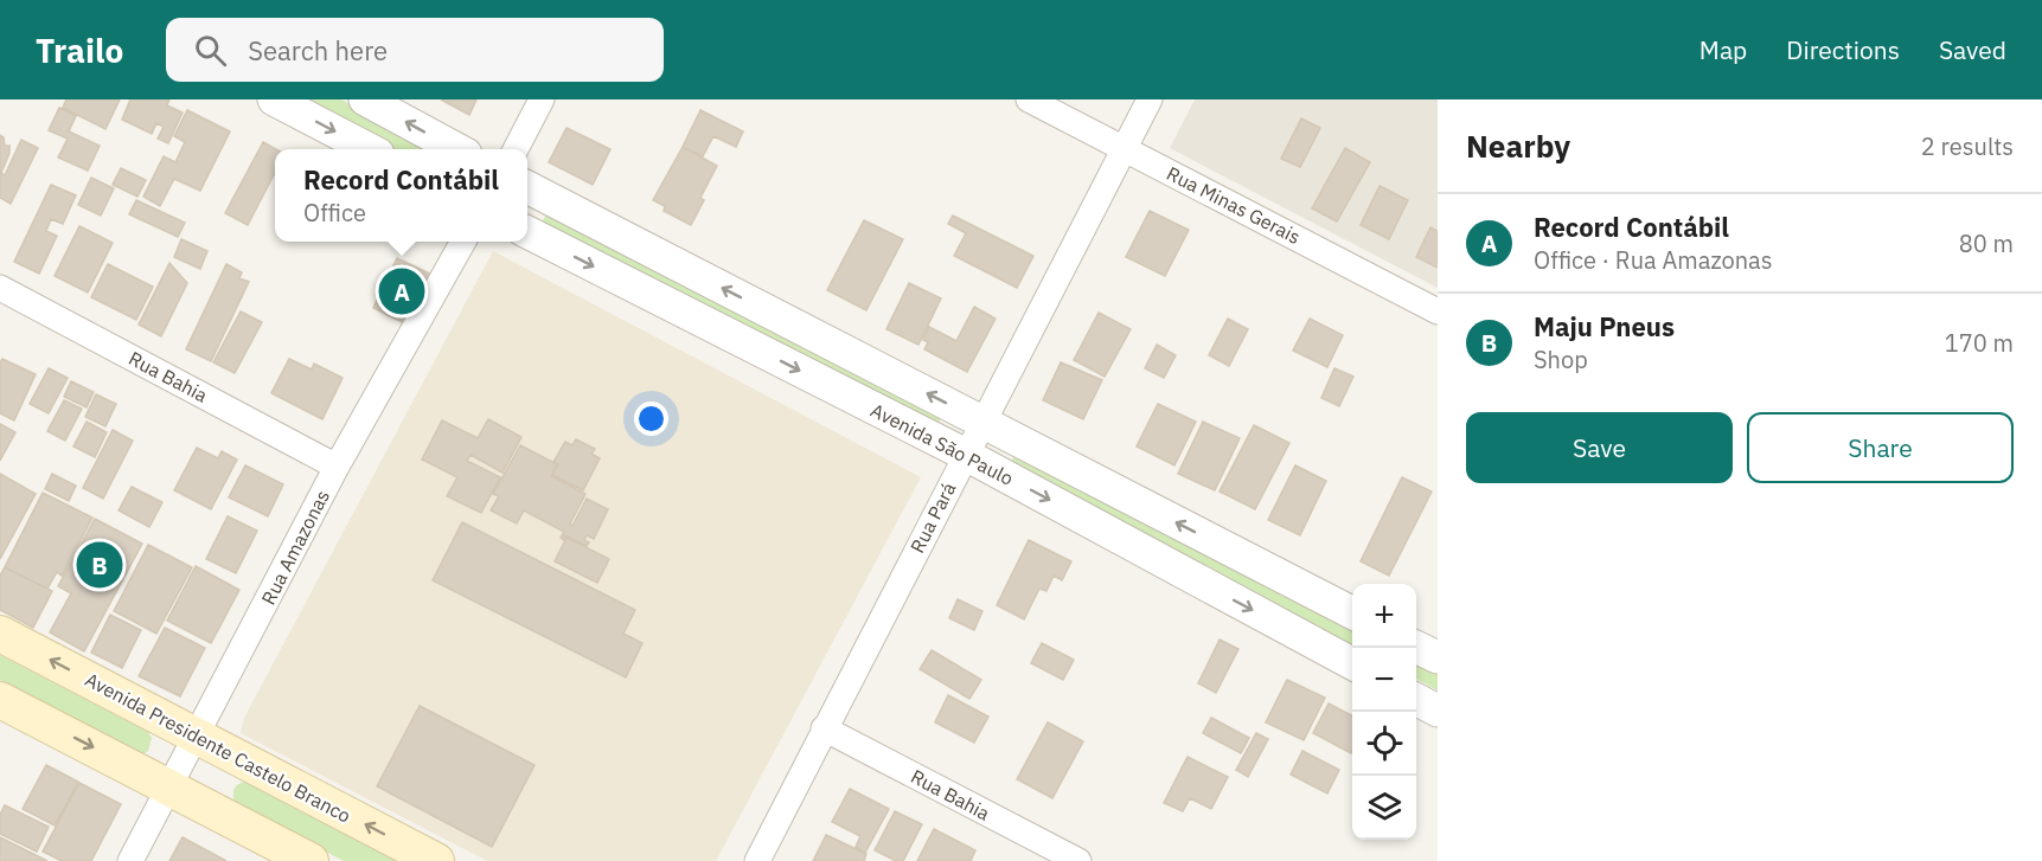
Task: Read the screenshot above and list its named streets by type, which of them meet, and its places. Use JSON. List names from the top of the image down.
{
  "streets": {
    "main road": ["Avenida Presidente Castelo Branco"],
    "street": [
      "Rua Minas Gerais",
      "Rua Bahia",
      "Avenida São Paulo",
      "Rua Pará",
      "Rua Amazonas"
    ]
  },
  "crossings": [
    ["Rua Minas Gerais", "Rua Pará"],
    ["Rua Bahia", "Rua Pará"],
    ["Rua Bahia", "Rua Amazonas"],
    ["Avenida São Paulo", "Rua Pará"],
    ["Rua Amazonas", "Avenida Presidente Castelo Branco"]
  ],
  "page": {
    "header": "Trailo",
    "search": "Search here",
    "nav": ["Map", "Directions", "Saved"],
    "heading": ["Nearby", "2 results"],
    "popup": ["Record Contábil", "Office"],
    "list": [
      {
        "mark": "A",
        "name": "Record Contábil",
        "note": "Office · Rua Amazonas",
        "value": "80 m"
      },
      {
        "mark": "B",
        "name": "Maju Pneus",
        "note": "Shop",
        "value": "170 m"
      }
    ],
    "pins": ["A", "B"],
    "buttons": ["Save", "Share"],
    "map_buttons": ["+", "−"]
  }
}
